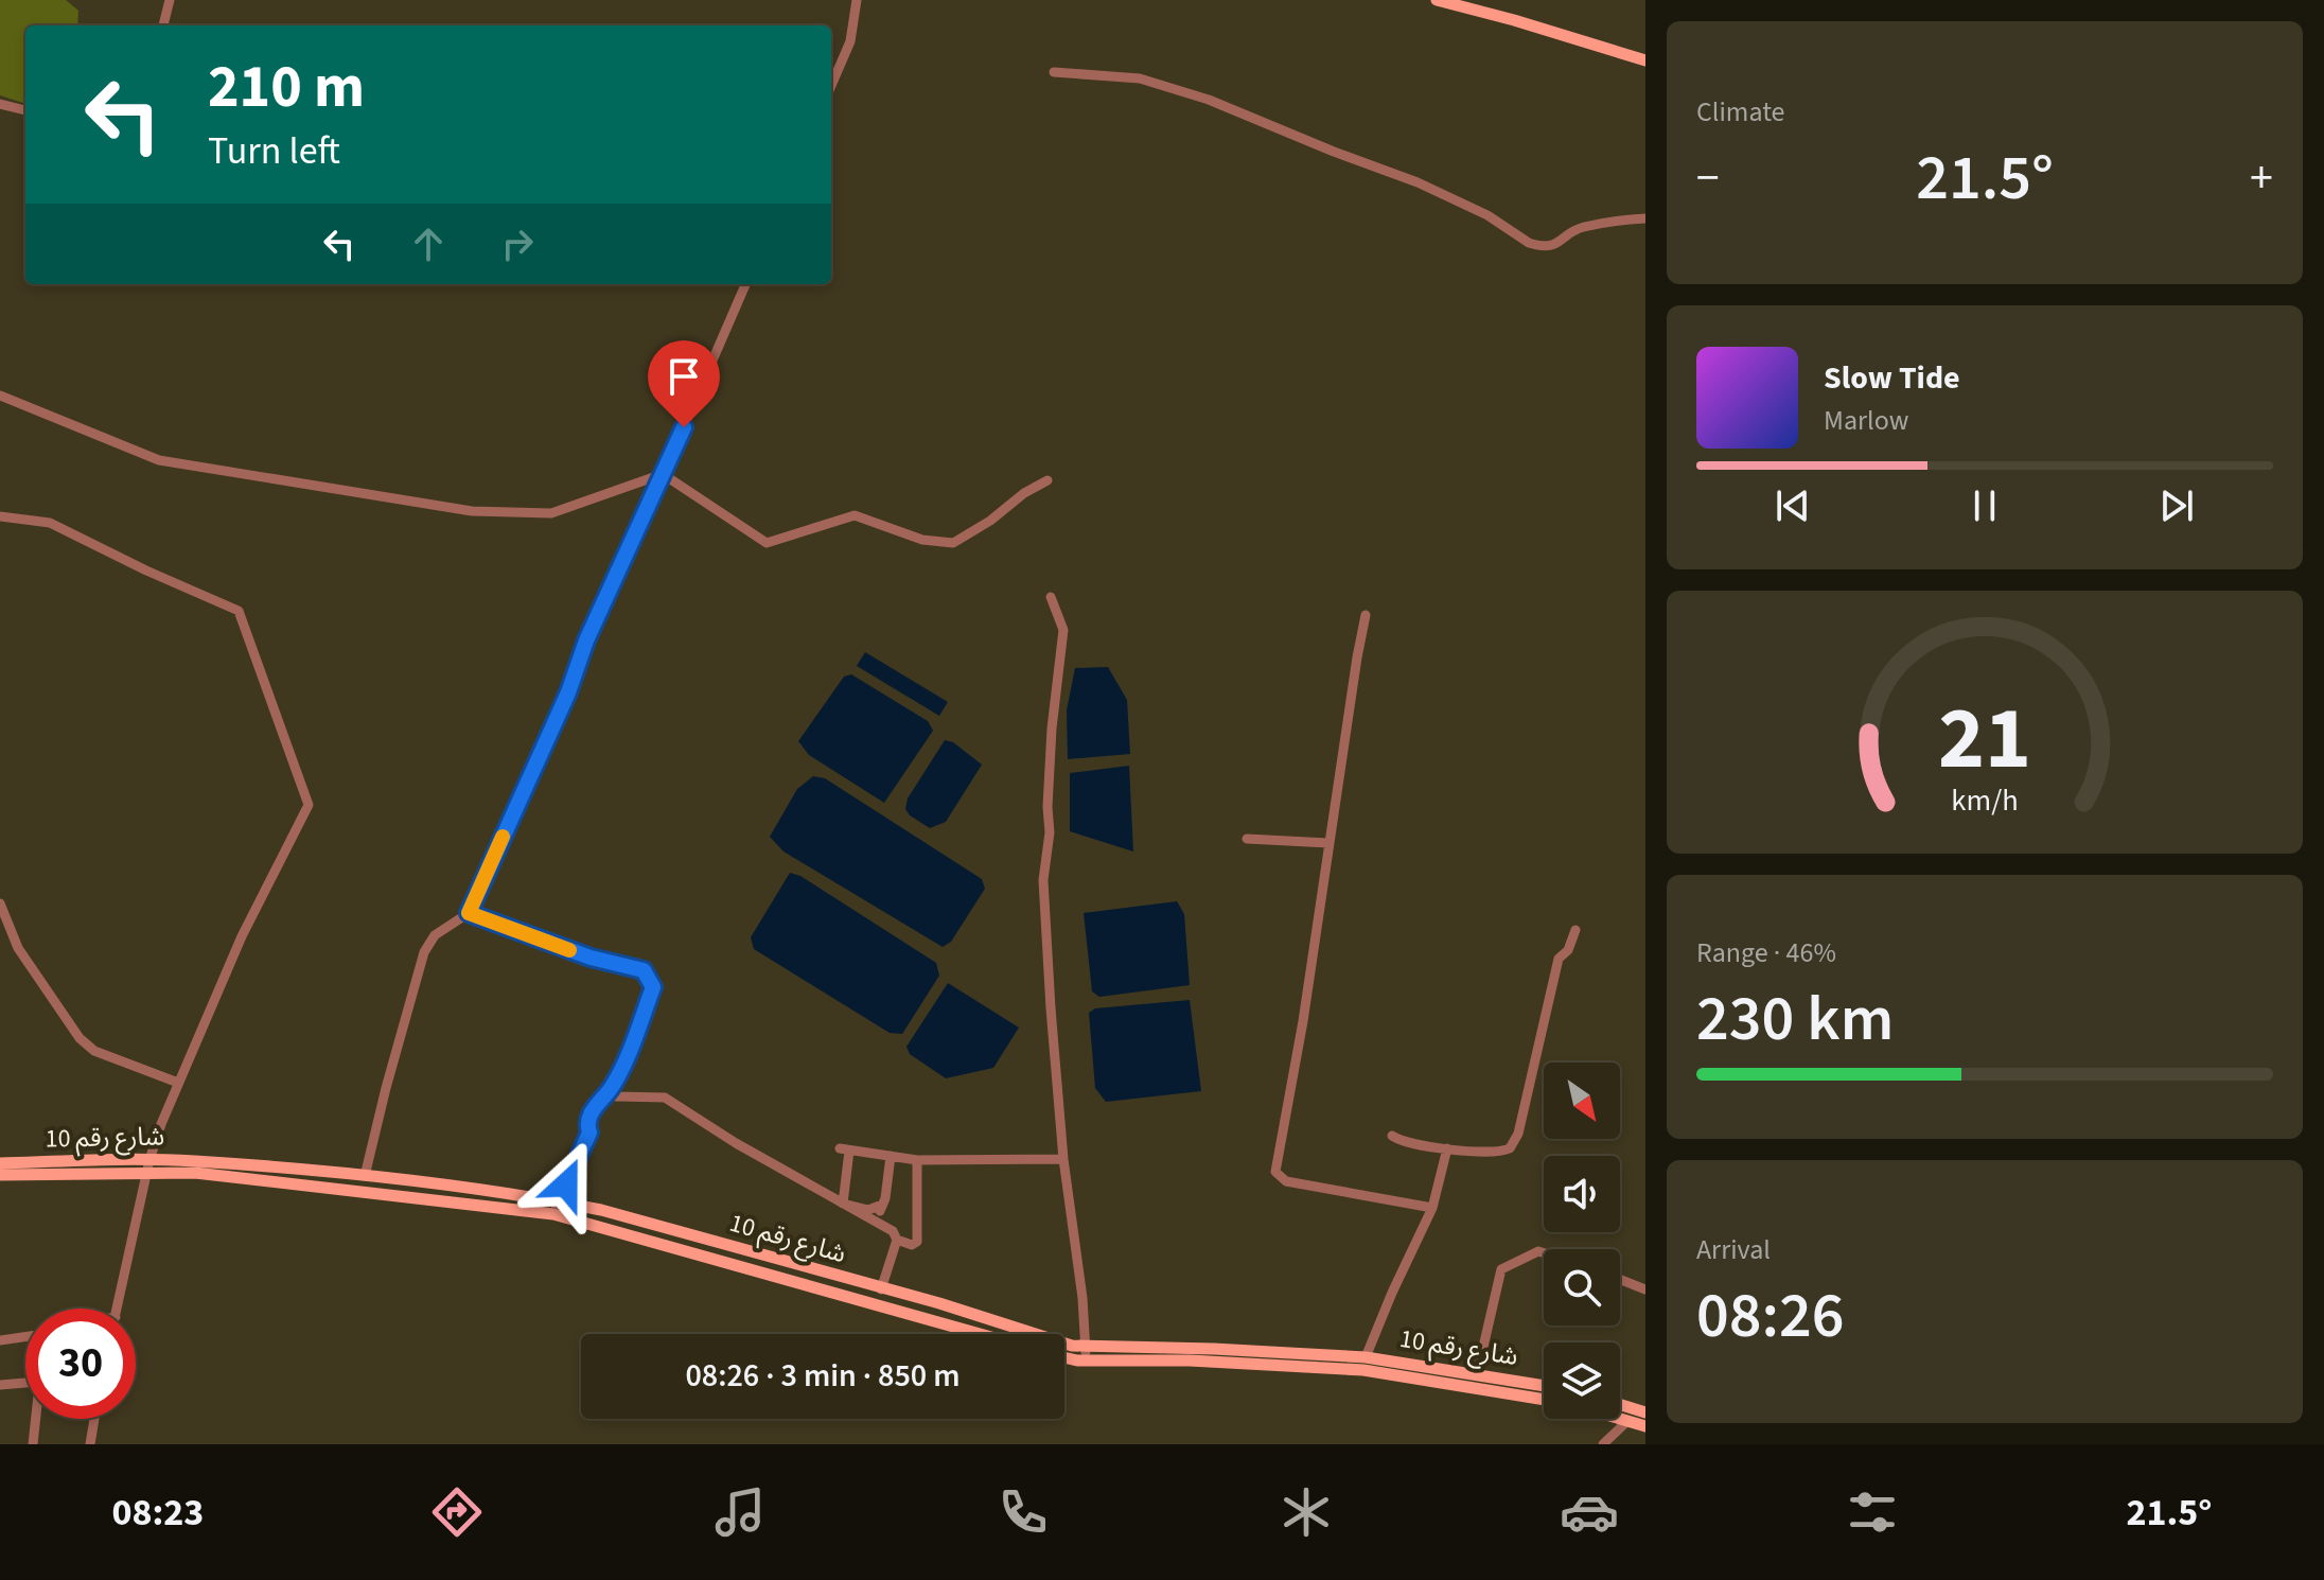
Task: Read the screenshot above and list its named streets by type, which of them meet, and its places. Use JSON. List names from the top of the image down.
{
  "streets": {
    "main road": ["شارع رقم 10"]
  },
  "north": "bottom right",
  "page": {
    "tile": [
      "Climate",
      ["Range · 46%", "230 km"],
      ["Arrival", "08:26"]
    ],
    "turn": ["210 m", "Turn left"],
    "heat": ["−", "21.5°", "+"],
    "song": ["Slow Tide", "Marlow"],
    "limit": "30",
    "trip": "08:26 · 3 min · 850 m",
    "tabs": ["08:23", "21.5°"],
    "gauge": ["21", "km/h"]
  }
}
